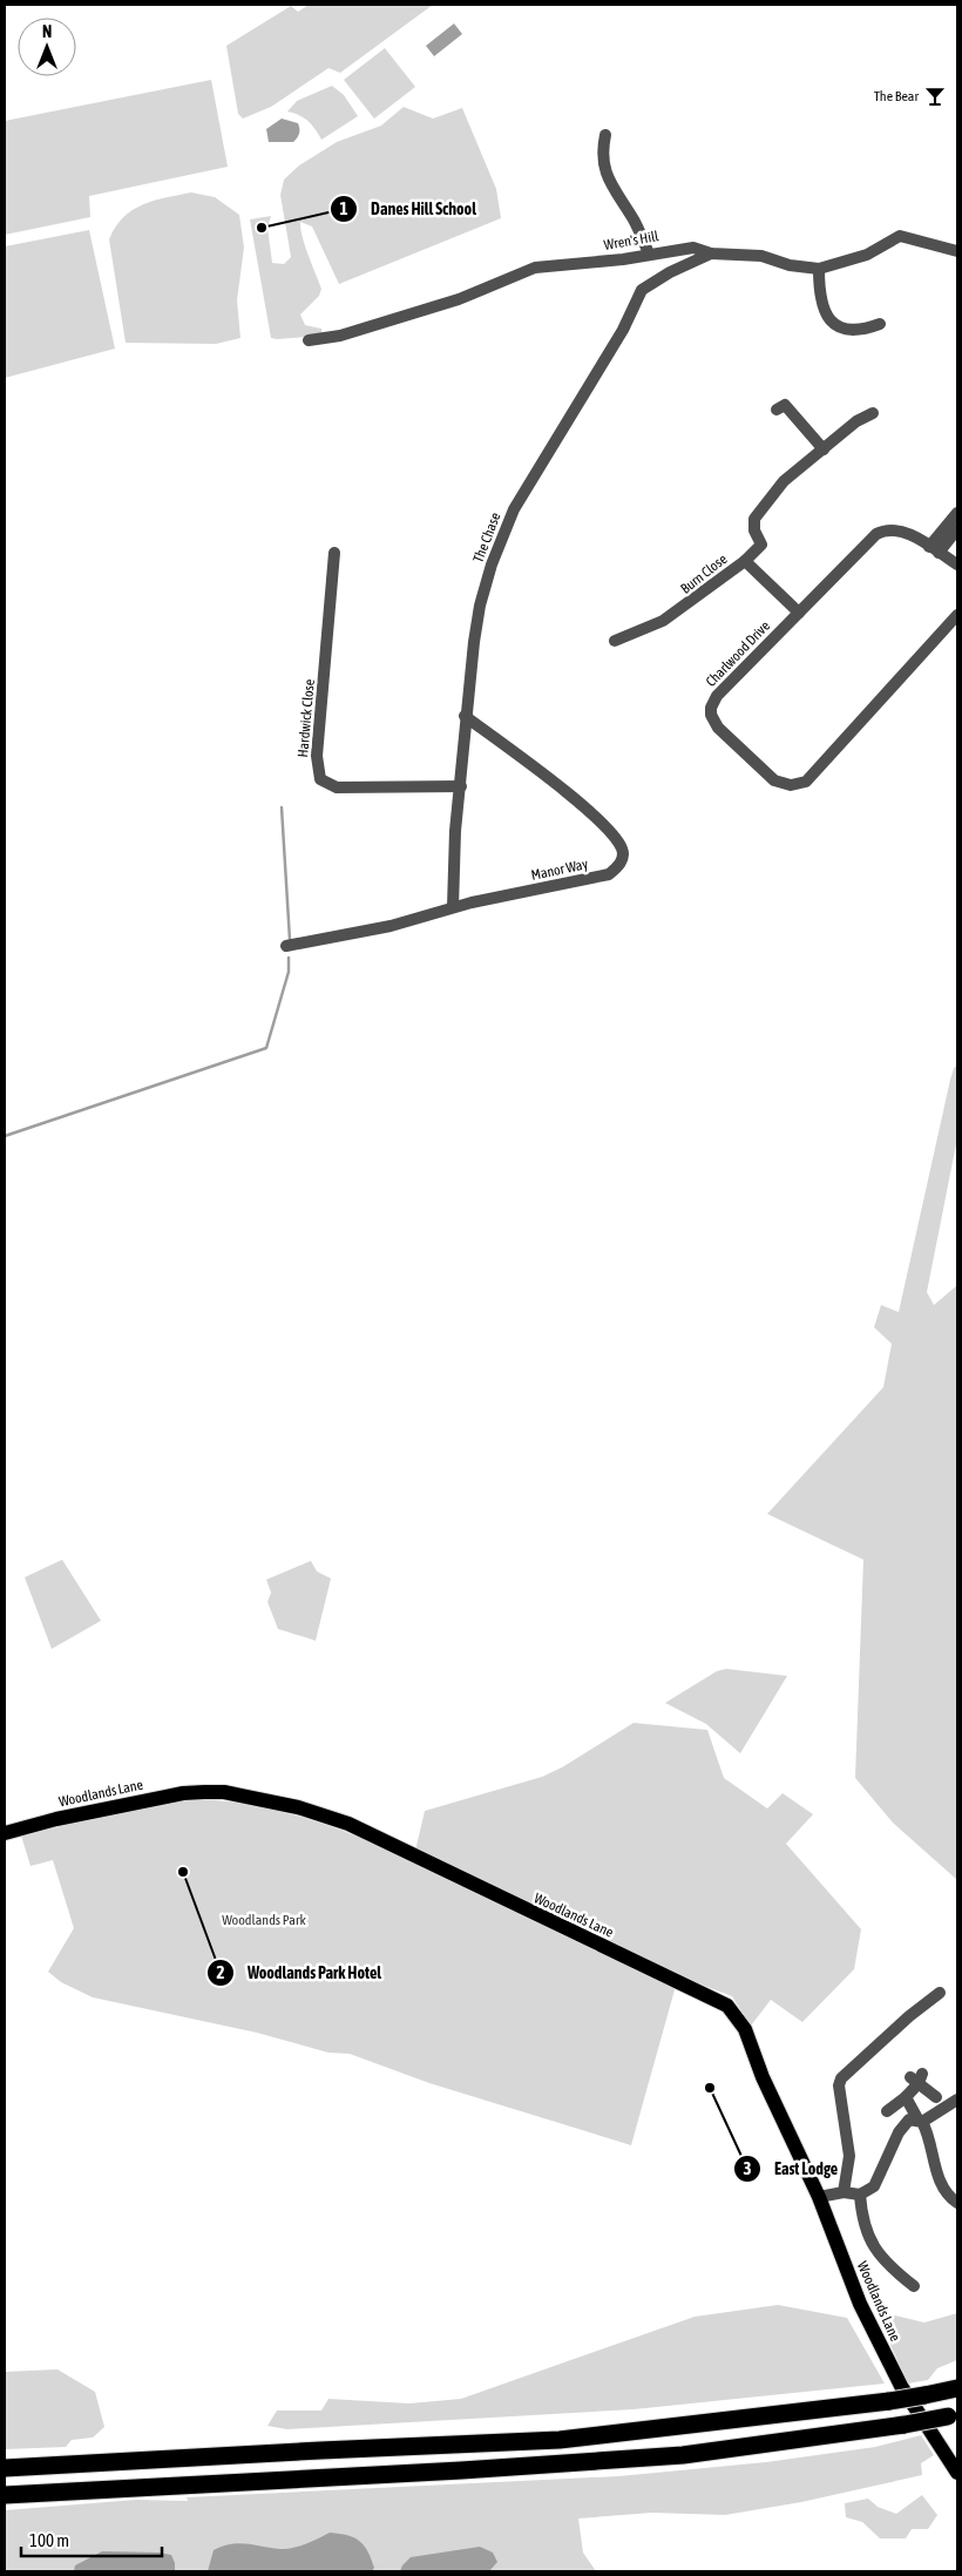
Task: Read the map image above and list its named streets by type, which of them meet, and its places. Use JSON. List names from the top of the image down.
{
  "streets": {
    "main road": ["Woodlands Lane"],
    "street": [
      "Wren's Hill",
      "The Chase",
      "Burn Close",
      "Charlwood Drive",
      "Hardwick Close",
      "Manor Way"
    ]
  },
  "crossings": [
    ["Wren's Hill", "The Chase"],
    ["The Chase", "Hardwick Close"],
    ["The Chase", "Manor Way"],
    ["Burn Close", "Charlwood Drive"]
  ],
  "parks": ["Woodlands Park"],
  "places": {
    "bar": ["The Bear"],
    "other": ["Danes Hill School", "Woodlands Park Hotel", "East Lodge"]
  },
  "scale_bar": "100 m",
  "north": "top"
}
